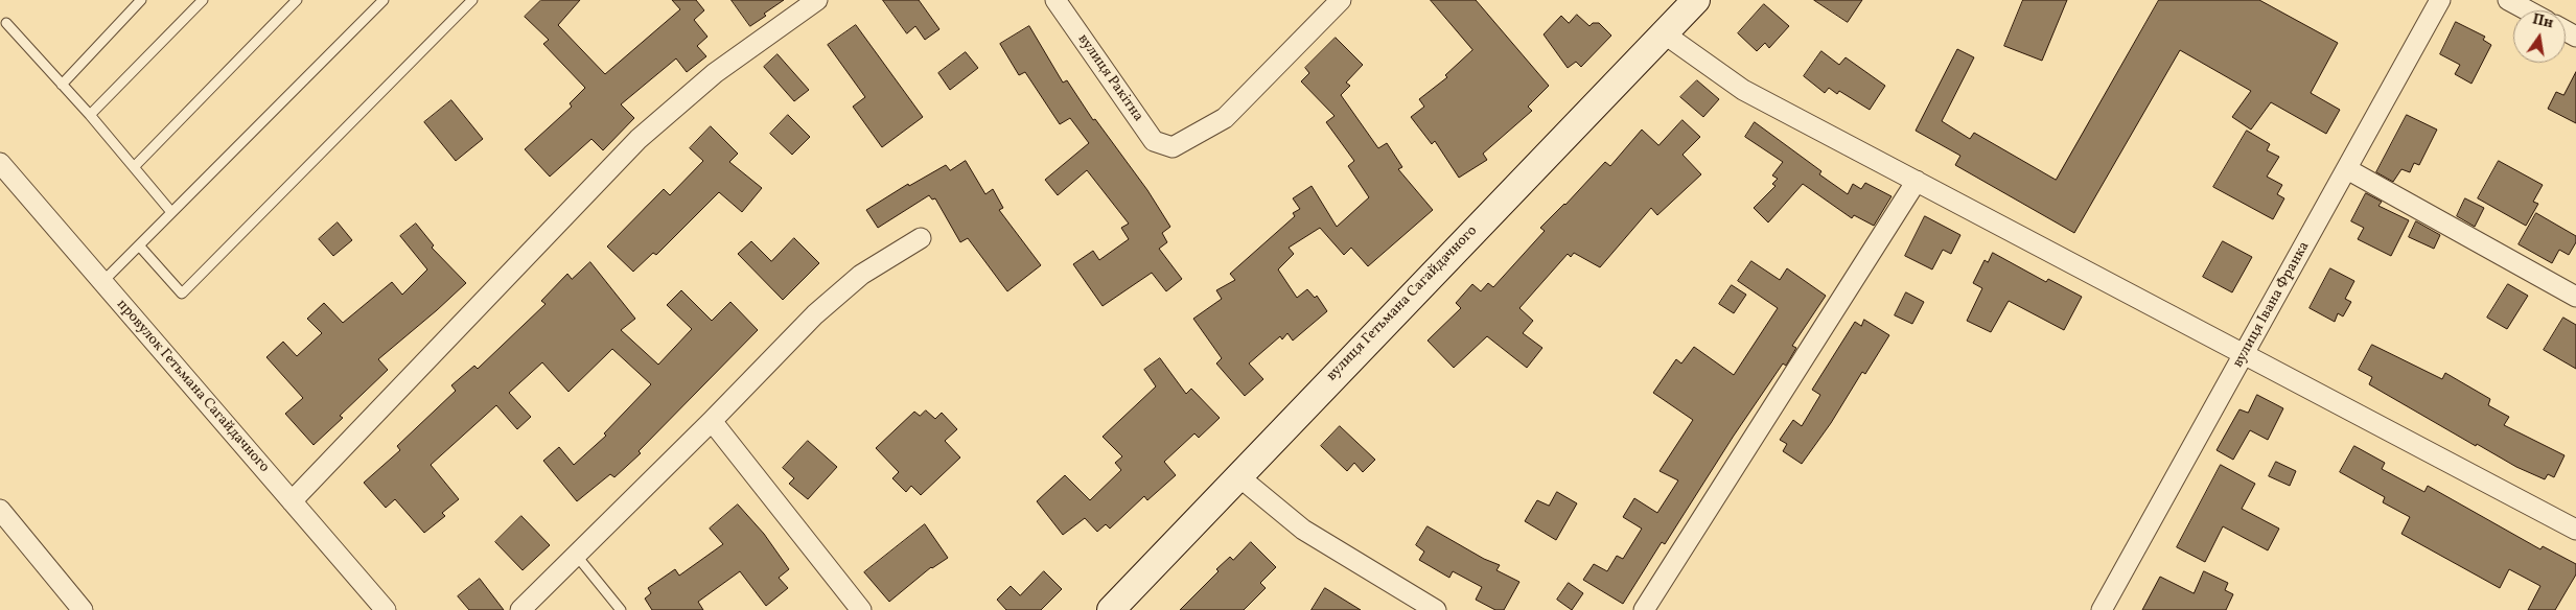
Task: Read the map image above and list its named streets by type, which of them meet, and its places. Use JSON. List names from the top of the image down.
{
  "streets": {
    "main road": ["вулиця Гетьмана Сагайдачного"],
    "street": ["вулиця Ракітна", "вулиця Івана Франка", "провулок Гетьмана Сагайдачного"]
  },
  "north": "top"
}
